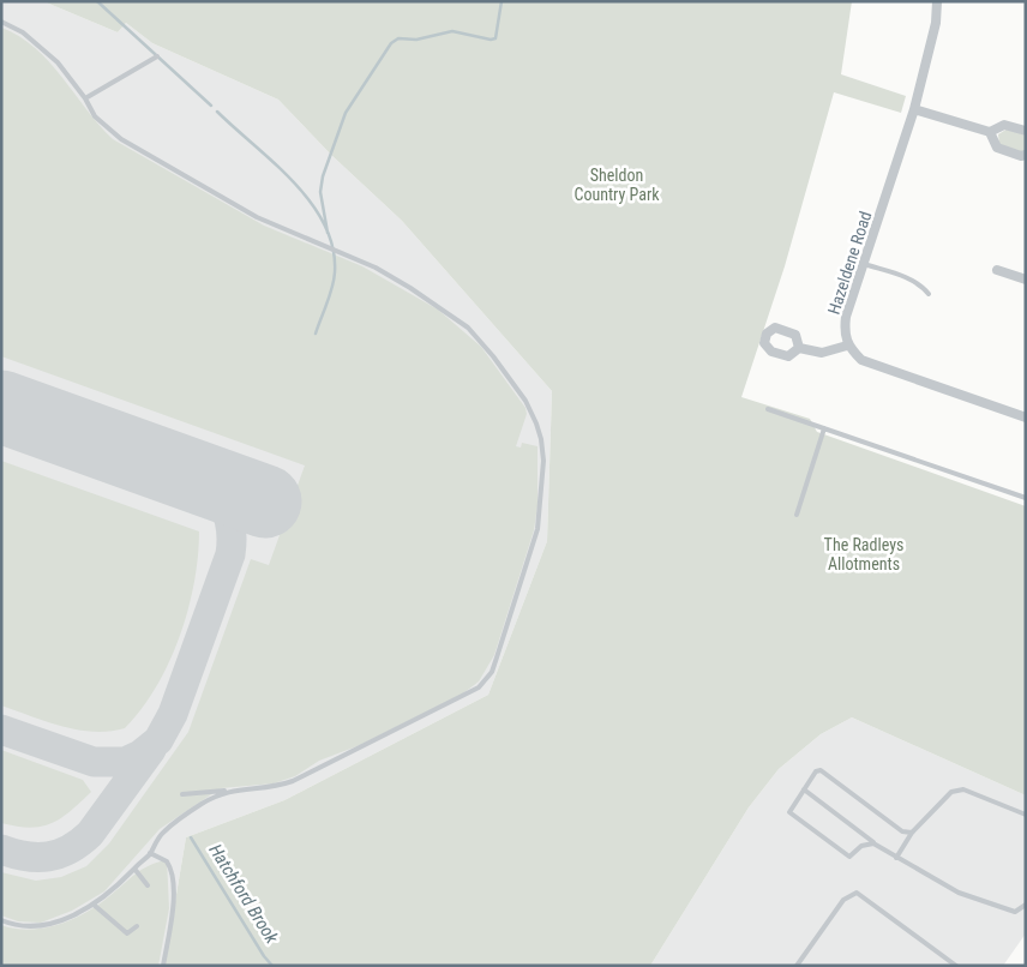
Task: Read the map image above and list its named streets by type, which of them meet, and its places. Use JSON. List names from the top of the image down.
{
  "streets": {
    "street": ["Hazeldene Road"]
  },
  "water": ["Hatchford Brook"],
  "parks": ["Sheldon Country Park", "The Radleys Allotments"]
}
